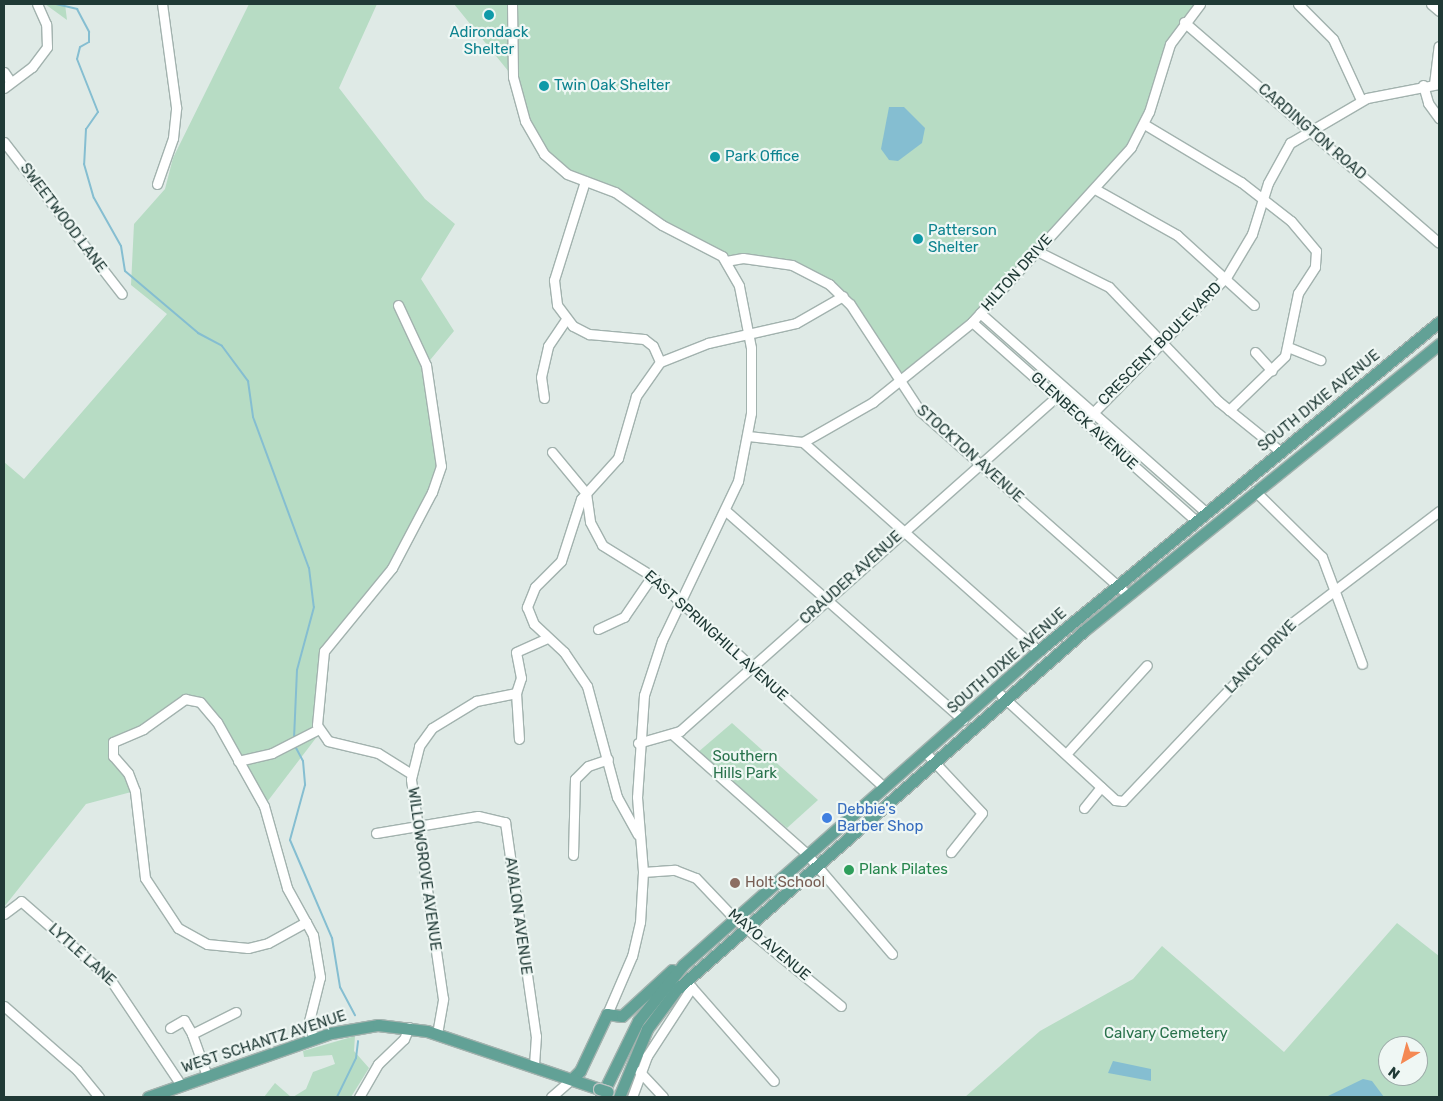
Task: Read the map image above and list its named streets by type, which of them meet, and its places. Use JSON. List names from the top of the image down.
{
  "streets": {
    "main road": ["SOUTH DIXIE AVENUE", "WEST SCHANTZ AVENUE"],
    "street": [
      "CARDINGTON ROAD",
      "SWEETWOOD LANE",
      "HILTON DRIVE",
      "CRESCENT BOULEVARD",
      "GLENBECK AVENUE",
      "STOCKTON AVENUE",
      "CRAUDER AVENUE",
      "EAST SPRINGHILL AVENUE",
      "LANCE DRIVE",
      "WILLOWGROVE AVENUE",
      "AVALON AVENUE",
      "MAYO AVENUE",
      "LYTLE LANE"
    ]
  },
  "crossings": [
    ["CARDINGTON ROAD", "HILTON DRIVE"],
    ["CARDINGTON ROAD", "CRESCENT BOULEVARD"],
    ["HILTON DRIVE", "GLENBECK AVENUE"],
    ["HILTON DRIVE", "STOCKTON AVENUE"],
    ["CRESCENT BOULEVARD", "GLENBECK AVENUE"],
    ["SOUTH DIXIE AVENUE", "GLENBECK AVENUE"],
    ["SOUTH DIXIE AVENUE", "STOCKTON AVENUE"],
    ["SOUTH DIXIE AVENUE", "EAST SPRINGHILL AVENUE"],
    ["SOUTH DIXIE AVENUE", "MAYO AVENUE"],
    ["SOUTH DIXIE AVENUE", "WEST SCHANTZ AVENUE"],
    ["GLENBECK AVENUE", "CRAUDER AVENUE"],
    ["STOCKTON AVENUE", "CRAUDER AVENUE"],
    ["CRAUDER AVENUE", "EAST SPRINGHILL AVENUE"],
    ["WILLOWGROVE AVENUE", "AVALON AVENUE"],
    ["WILLOWGROVE AVENUE", "WEST SCHANTZ AVENUE"],
    ["AVALON AVENUE", "WEST SCHANTZ AVENUE"],
    ["LYTLE LANE", "WEST SCHANTZ AVENUE"]
  ],
  "parks": ["Southern Hills Park", "Calvary Cemetery"],
  "places": [
    "Adirondack Shelter",
    "Twin Oak Shelter",
    "Park Office",
    "Patterson Shelter",
    "Debbie's Barber Shop",
    "Plank Pilates",
    "Holt School"
  ],
  "north": "bottom left"
}
